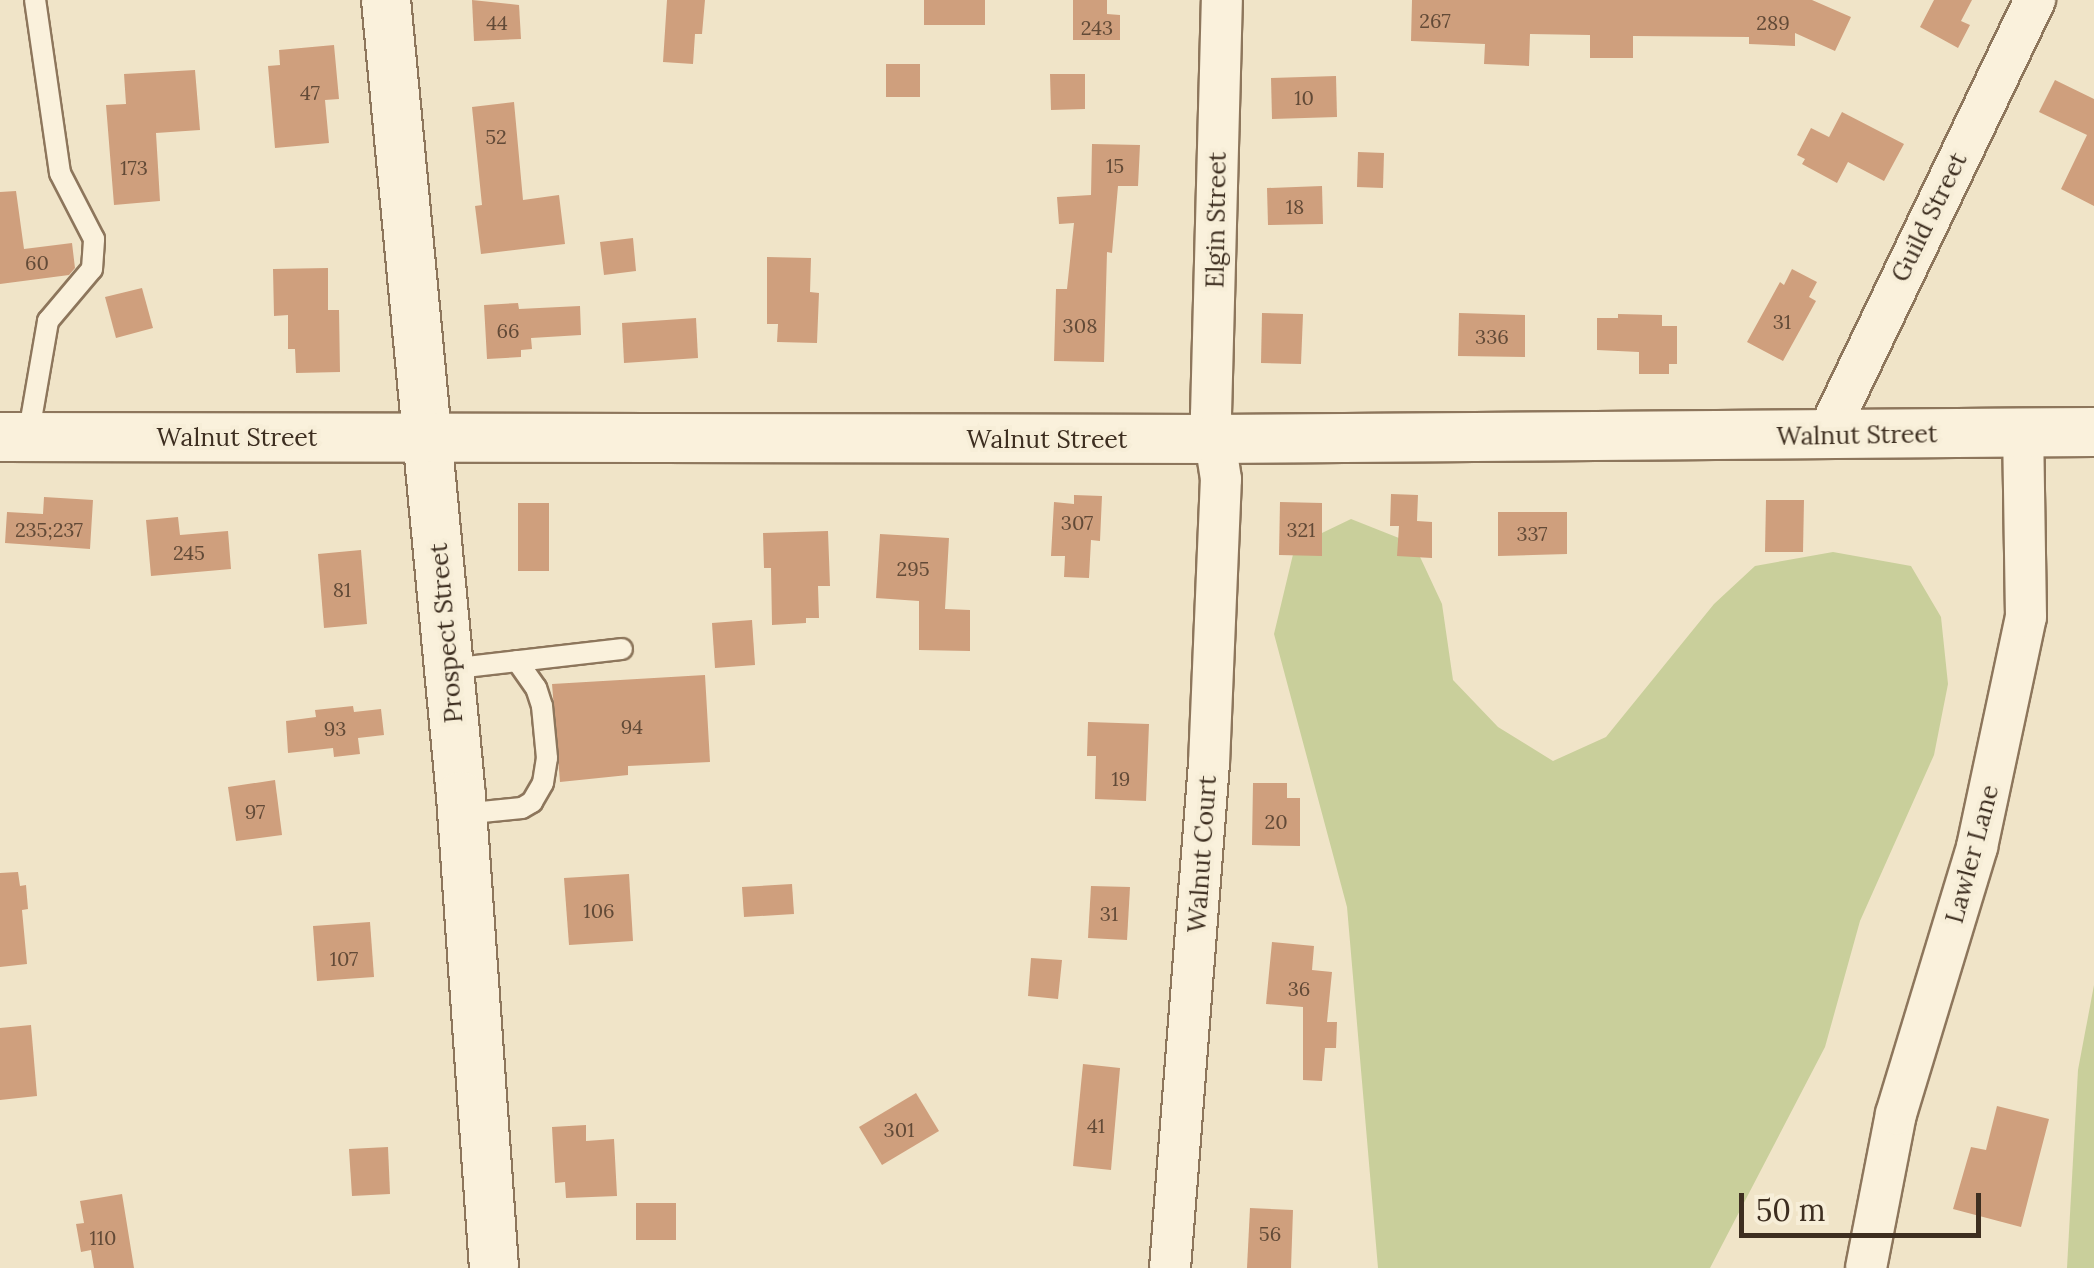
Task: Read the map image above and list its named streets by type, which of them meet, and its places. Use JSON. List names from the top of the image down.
{
  "streets": {
    "street": [
      "Guild Street",
      "Elgin Street",
      "Walnut Street",
      "Prospect Street",
      "Walnut Court",
      "Lawler Lane"
    ]
  },
  "crossings": [
    ["Guild Street", "Walnut Street"],
    ["Elgin Street", "Walnut Street"],
    ["Elgin Street", "Walnut Court"],
    ["Walnut Street", "Prospect Street"],
    ["Walnut Street", "Walnut Court"],
    ["Walnut Street", "Lawler Lane"]
  ],
  "house_numbers": [
    "267",
    "44",
    "289",
    "243",
    "47",
    "10",
    "52",
    "15",
    "173",
    "18",
    "60",
    "31",
    "308",
    "66",
    "336",
    "307",
    "235;237",
    "321",
    "337",
    "245",
    "295",
    "81",
    "94",
    "93",
    "19",
    "97",
    "20",
    "106",
    "31",
    "107",
    "36",
    "41",
    "301",
    "56",
    "110"
  ],
  "scale_bar": "50 m"
}
